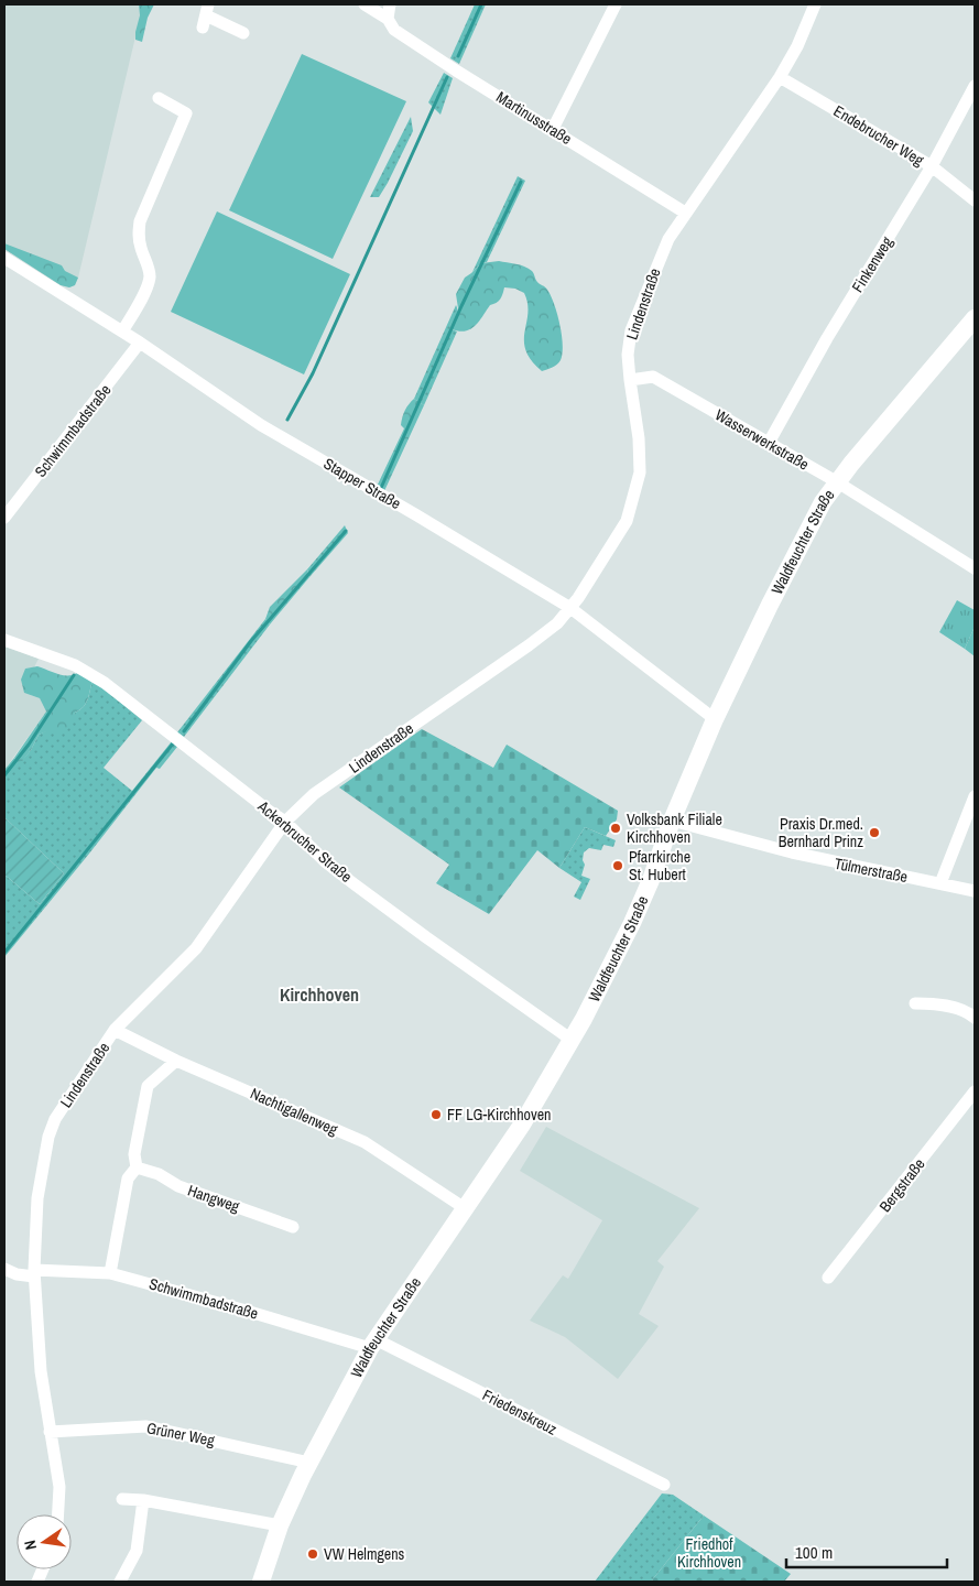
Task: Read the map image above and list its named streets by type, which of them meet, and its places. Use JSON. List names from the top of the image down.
{
  "streets": {
    "street": [
      "Martinusstraße",
      "Endebrucher Weg",
      "Finkenweg",
      "Lindenstraße",
      "Schwimmbadstraße",
      "Wasserwerkstraße",
      "Stapper Straße",
      "Waldfeuchter Straße",
      "Ackerbrucher Straße",
      "Tülmerstraße",
      "Nachtigallenweg",
      "Bergstraße",
      "Hangweg",
      "Friedenskreuz",
      "Grüner Weg"
    ]
  },
  "crossings": [
    ["Martinusstraße", "Lindenstraße"],
    ["Endebrucher Weg", "Finkenweg"],
    ["Endebrucher Weg", "Lindenstraße"],
    ["Finkenweg", "Wasserwerkstraße"],
    ["Lindenstraße", "Schwimmbadstraße"],
    ["Lindenstraße", "Wasserwerkstraße"],
    ["Lindenstraße", "Stapper Straße"],
    ["Lindenstraße", "Ackerbrucher Straße"],
    ["Lindenstraße", "Nachtigallenweg"],
    ["Lindenstraße", "Grüner Weg"],
    ["Schwimmbadstraße", "Stapper Straße"],
    ["Schwimmbadstraße", "Waldfeuchter Straße"],
    ["Schwimmbadstraße", "Friedenskreuz"],
    ["Wasserwerkstraße", "Waldfeuchter Straße"],
    ["Stapper Straße", "Waldfeuchter Straße"],
    ["Waldfeuchter Straße", "Ackerbrucher Straße"],
    ["Waldfeuchter Straße", "Tülmerstraße"],
    ["Waldfeuchter Straße", "Nachtigallenweg"],
    ["Waldfeuchter Straße", "Friedenskreuz"],
    ["Waldfeuchter Straße", "Grüner Weg"]
  ],
  "districts": ["Kirchhoven"],
  "parks": ["Friedhof Kirchhoven"],
  "places": [
    "Volksbank Filiale Kirchhoven",
    "Praxis Dr.med. Bernhard Prinz",
    "Pfarrkirche St. Hubert",
    "FF LG-Kirchhoven",
    "VW Helmgens"
  ],
  "scale_bar": "100 m",
  "north": "left"
}
